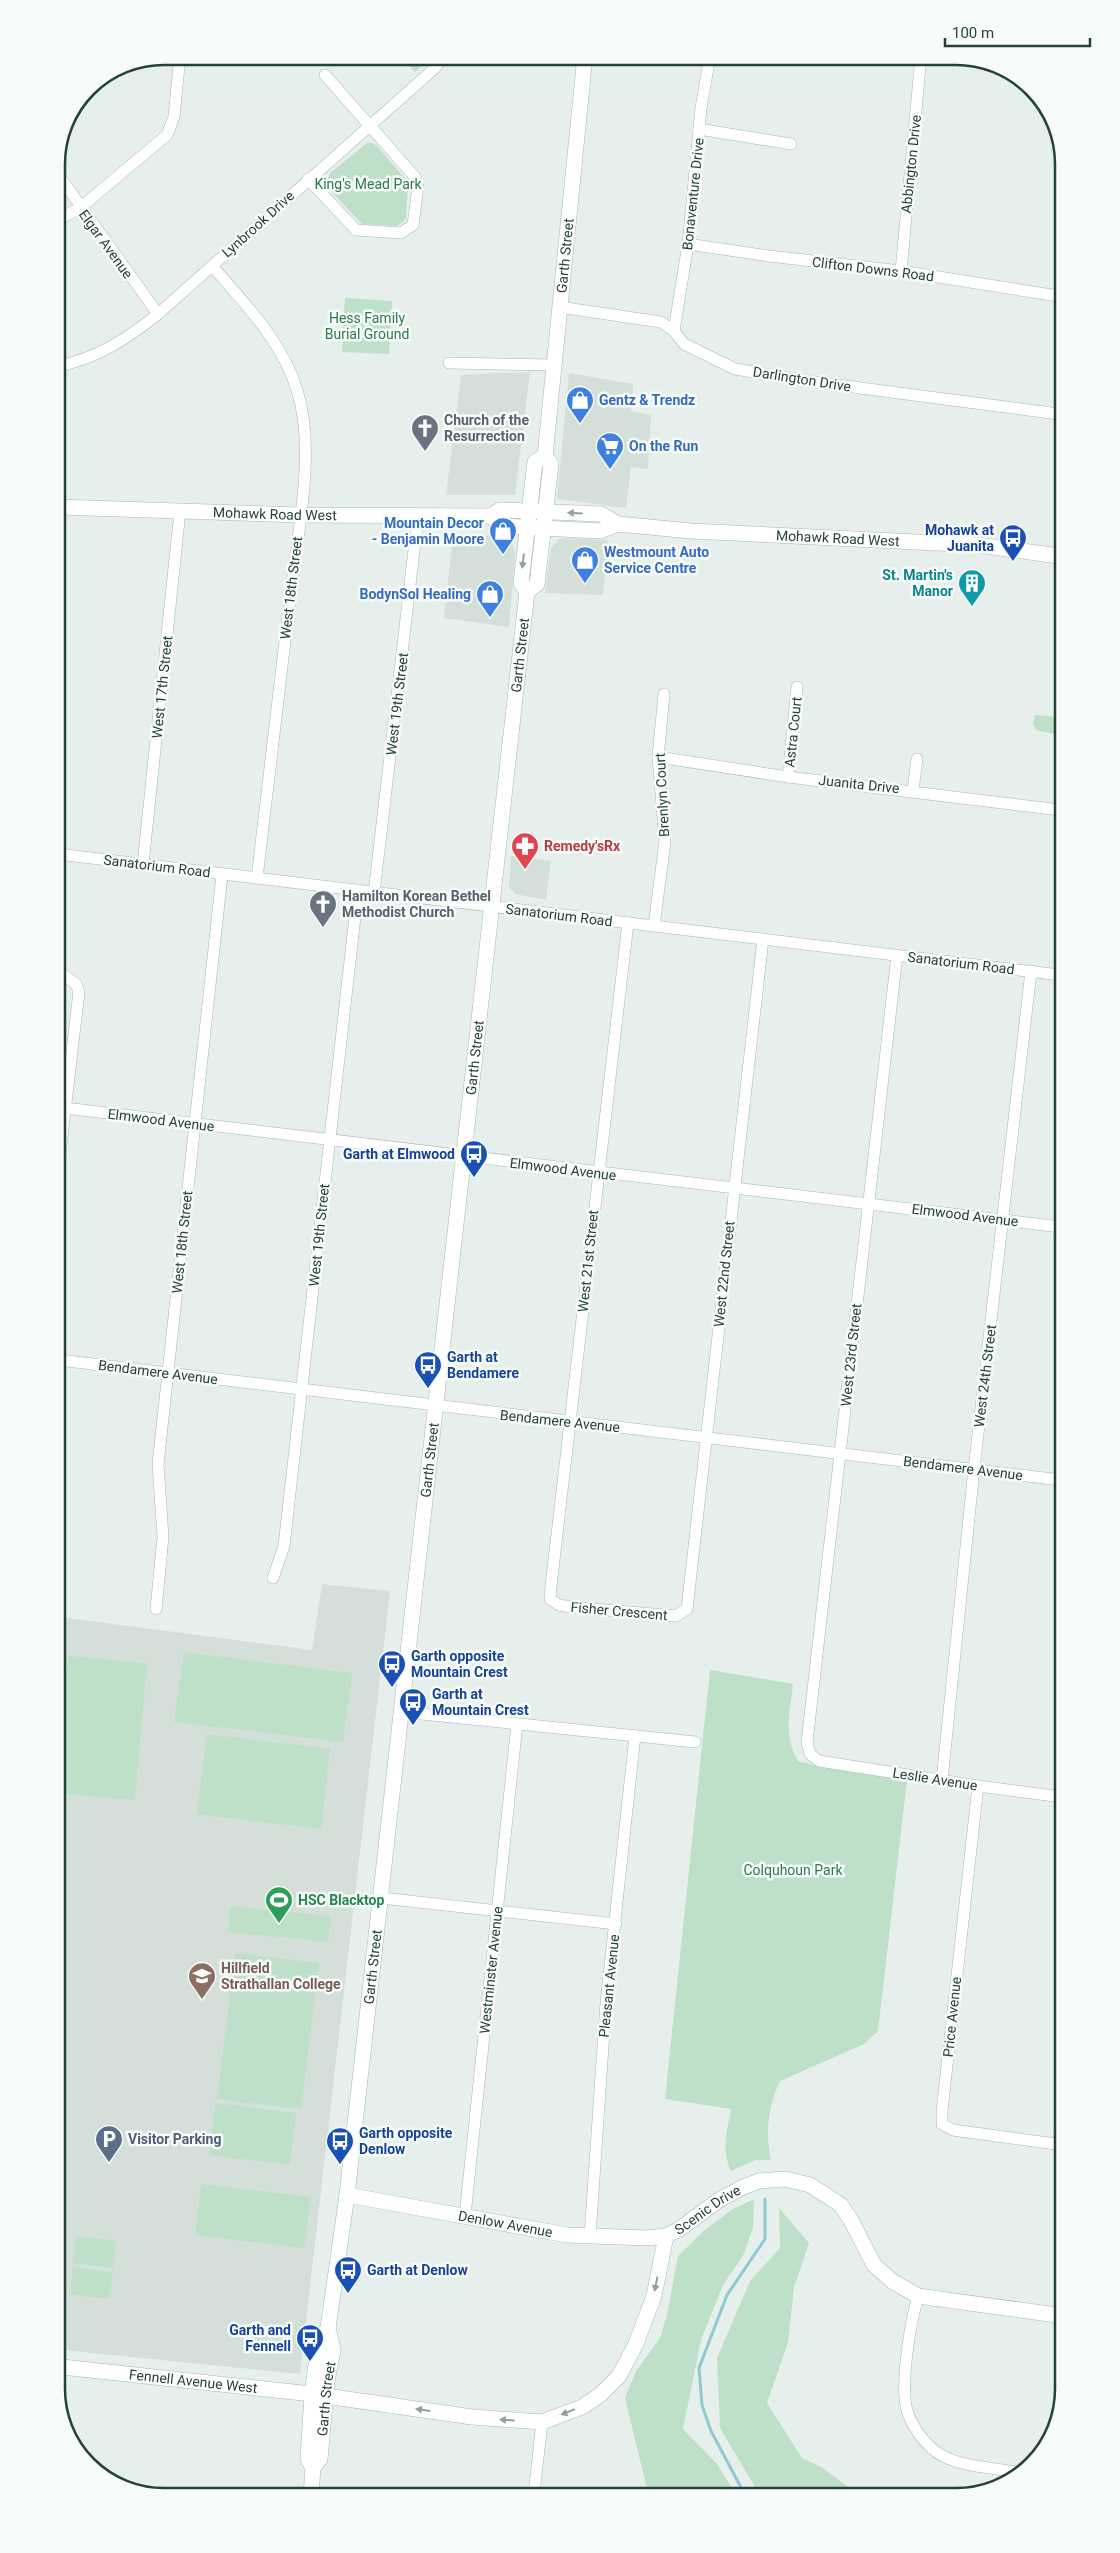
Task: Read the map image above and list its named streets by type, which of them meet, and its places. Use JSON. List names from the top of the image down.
{
  "streets": {
    "main road": [
      "Garth Street",
      "Mohawk Road West",
      "Scenic Drive",
      "Denlow Avenue",
      "Fennell Avenue West"
    ],
    "street": [
      "Abbington Drive",
      "Bonaventure Drive",
      "Lynbrook Drive",
      "Elgar Avenue",
      "Clifton Downs Road",
      "Darlington Drive",
      "West 18th Street",
      "West 17th Street",
      "West 19th Street",
      "Astra Court",
      "Juanita Drive",
      "Brenlyn Court",
      "Sanatorium Road",
      "Elmwood Avenue",
      "West 21st Street",
      "West 22nd Street",
      "West 23rd Street",
      "Bendamere Avenue",
      "West 24th Street",
      "Fisher Crescent",
      "Leslie Avenue",
      "Westminster Avenue",
      "Pleasant Avenue",
      "Price Avenue"
    ]
  },
  "crossings": [
    ["Abbington Drive", "Clifton Downs Road"],
    ["Bonaventure Drive", "Clifton Downs Road"],
    ["Bonaventure Drive", "Darlington Drive"],
    ["Lynbrook Drive", "Elgar Avenue"],
    ["Lynbrook Drive", "West 18th Street"],
    ["Garth Street", "Darlington Drive"],
    ["Garth Street", "Mohawk Road West"],
    ["Garth Street", "Sanatorium Road"],
    ["Garth Street", "Elmwood Avenue"],
    ["Garth Street", "Bendamere Avenue"],
    ["Garth Street", "Scenic Drive"],
    ["Garth Street", "Denlow Avenue"],
    ["Garth Street", "Fennell Avenue West"],
    ["Mohawk Road West", "West 18th Street"],
    ["Mohawk Road West", "West 17th Street"],
    ["Mohawk Road West", "West 19th Street"],
    ["West 18th Street", "Sanatorium Road"],
    ["West 18th Street", "Elmwood Avenue"],
    ["West 18th Street", "Bendamere Avenue"],
    ["West 17th Street", "Sanatorium Road"],
    ["West 19th Street", "Sanatorium Road"],
    ["West 19th Street", "Elmwood Avenue"],
    ["West 19th Street", "Bendamere Avenue"],
    ["Astra Court", "Juanita Drive"],
    ["Juanita Drive", "Brenlyn Court"],
    ["Brenlyn Court", "Sanatorium Road"],
    ["Sanatorium Road", "West 21st Street"],
    ["Sanatorium Road", "West 22nd Street"],
    ["Sanatorium Road", "West 23rd Street"],
    ["Sanatorium Road", "West 24th Street"],
    ["Elmwood Avenue", "West 21st Street"],
    ["Elmwood Avenue", "West 22nd Street"],
    ["Elmwood Avenue", "West 23rd Street"],
    ["Elmwood Avenue", "West 24th Street"],
    ["West 21st Street", "Bendamere Avenue"],
    ["West 21st Street", "Fisher Crescent"],
    ["West 22nd Street", "Bendamere Avenue"],
    ["West 22nd Street", "Fisher Crescent"],
    ["West 23rd Street", "Bendamere Avenue"],
    ["West 23rd Street", "Leslie Avenue"],
    ["Bendamere Avenue", "West 24th Street"],
    ["West 24th Street", "Leslie Avenue"],
    ["Leslie Avenue", "Price Avenue"],
    ["Westminster Avenue", "Denlow Avenue"],
    ["Pleasant Avenue", "Denlow Avenue"],
    ["Scenic Drive", "Denlow Avenue"],
    ["Scenic Drive", "Fennell Avenue West"]
  ],
  "one_way": ["Scenic Drive"],
  "parks": ["King's Mead Park", "Hess Family Burial Ground", "Colquhoun Park"],
  "places": {
    "shop": [
      "Gentz & Trendz",
      "Mountain Decor - Benjamin Moore",
      "Westmount Auto Service Centre",
      "BodynSol Healing"
    ],
    "church": ["Church of the Resurrection", "Hamilton Korean Bethel Methodist Church"],
    "supermarket": ["On the Run"],
    "bus stop": [
      "Mohawk at Juanita",
      "Garth at Elmwood",
      "Garth at Bendamere",
      "Garth opposite Mountain Crest",
      "Garth at Mountain Crest",
      "Garth opposite Denlow",
      "Garth at Denlow",
      "Garth and Fennell"
    ],
    "building": ["St. Martin's Manor"],
    "pharmacy": ["Remedy'sRx"],
    "sports": ["HSC Blacktop"],
    "school or university": ["Hillfield Strathallan College"],
    "parking": ["Visitor Parking"]
  },
  "scale_bar": "100 m"
}
